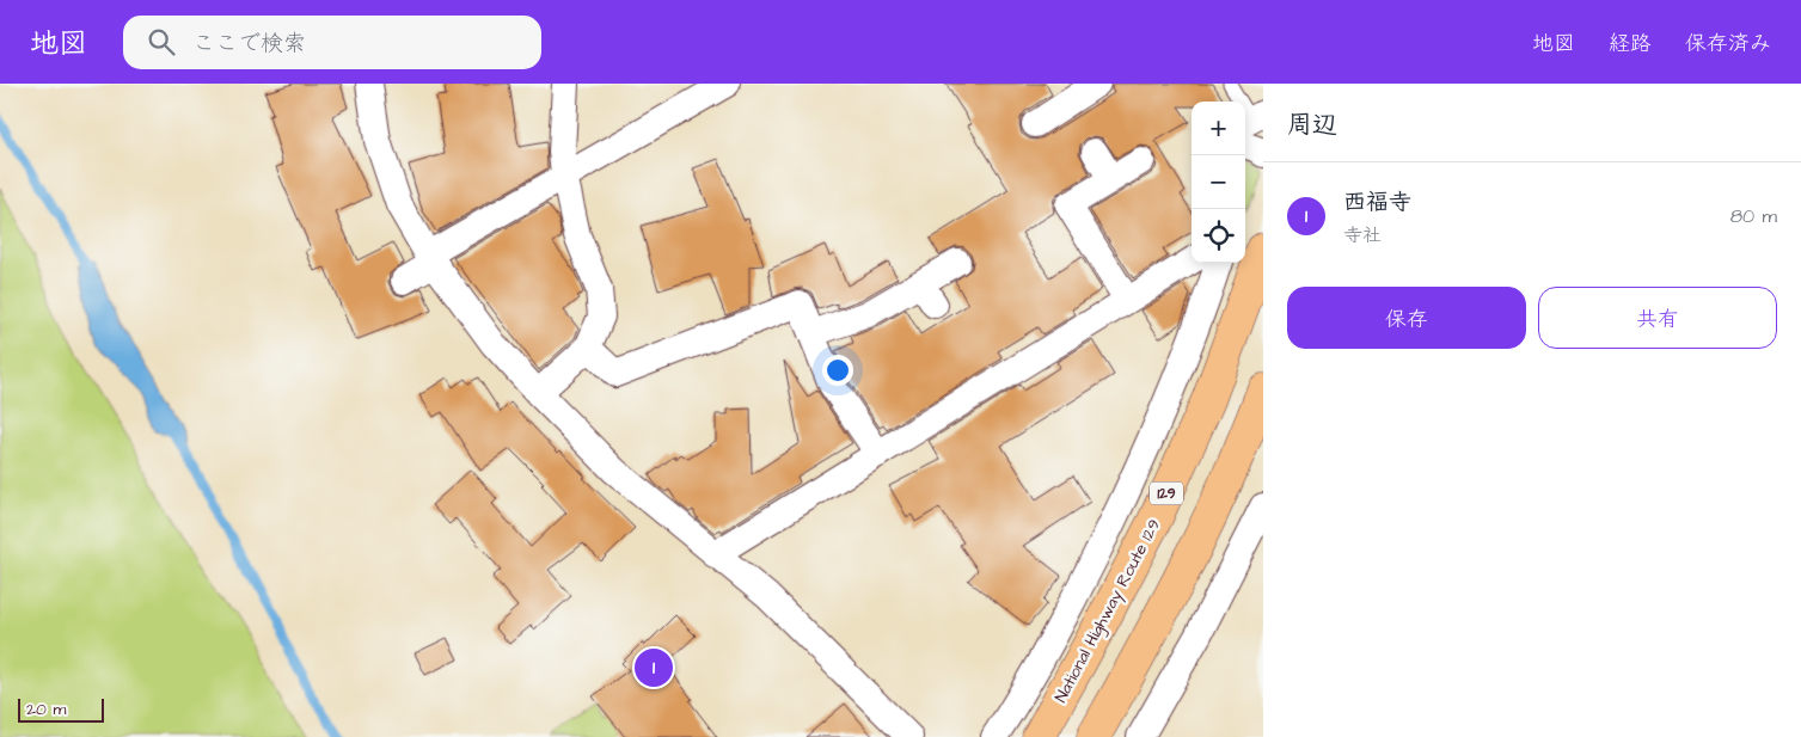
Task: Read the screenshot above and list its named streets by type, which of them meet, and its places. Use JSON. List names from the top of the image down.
{
  "streets": {
    "highway": ["129", "National Highway Route 129"]
  },
  "scale_bar": "20 m",
  "page": {
    "header": "地図",
    "search": "ここで検索",
    "nav": ["地図", "経路", "保存済み"],
    "heading": "周辺",
    "map_buttons": ["+", "−"],
    "list": [
      {
        "mark": "1",
        "name": "西福寺",
        "note": "寺社",
        "value": "80 m"
      }
    ],
    "buttons": ["保存", "共有"],
    "pins": "1",
    "scale": "20 m"
  }
}
